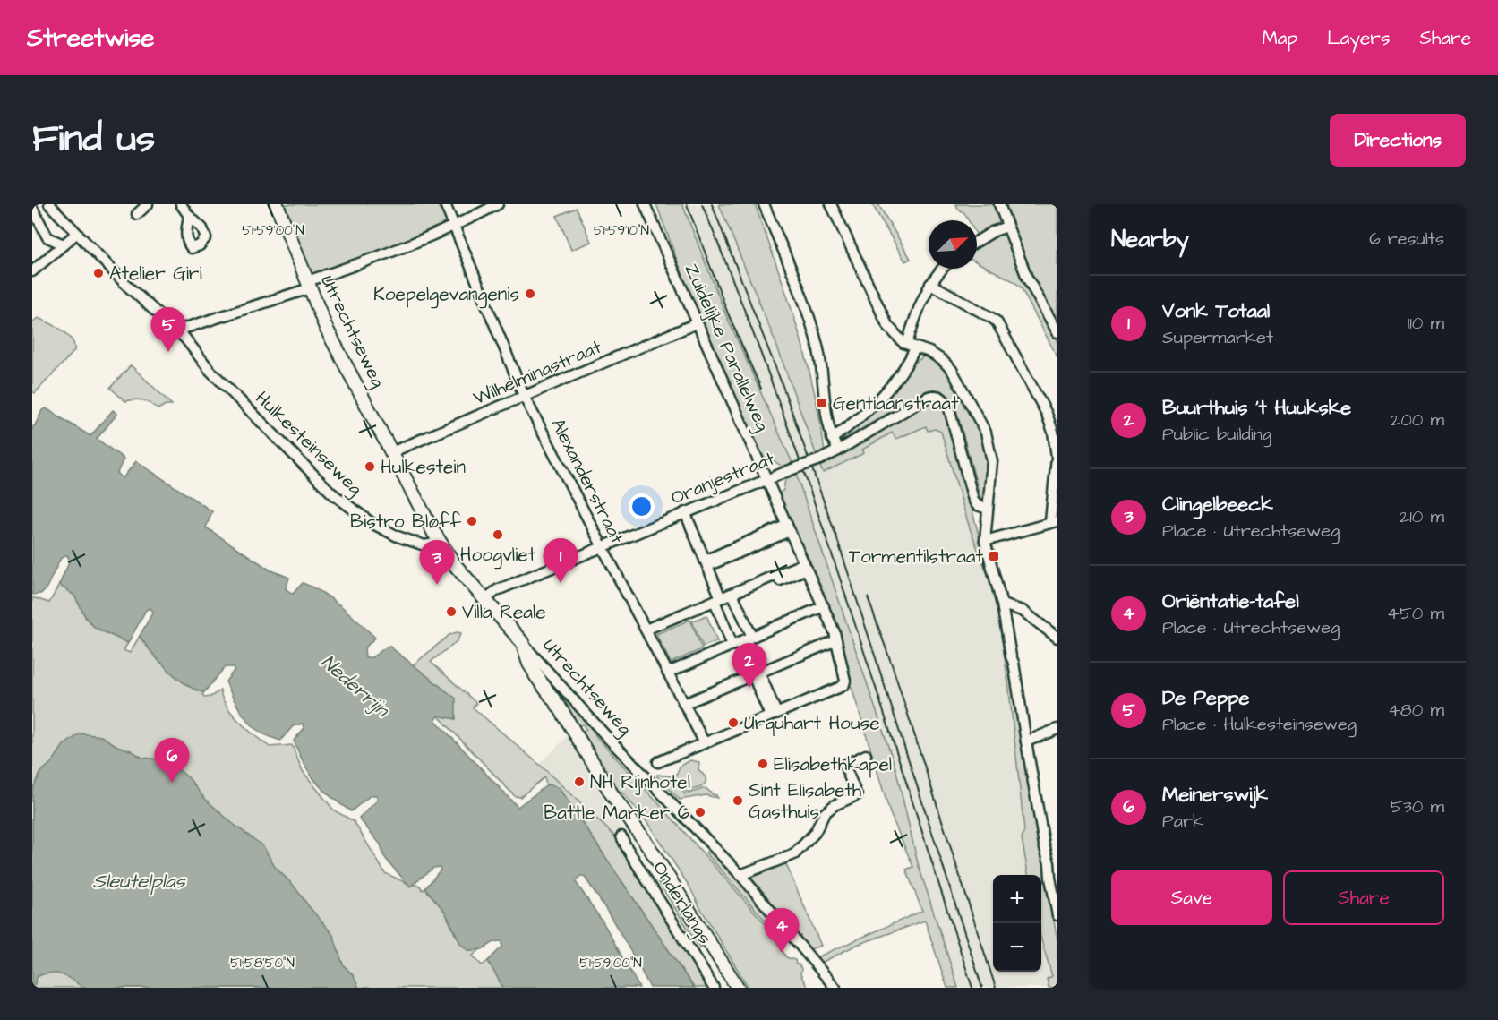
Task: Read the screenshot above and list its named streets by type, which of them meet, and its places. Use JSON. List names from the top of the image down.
{
  "streets": {
    "main road": ["Utrechtseweg", "Onderlangs"],
    "street": [
      "Zuidelijke Parallelweg",
      "Wilhelminastraat",
      "Hulkesteinseweg",
      "Oranjestraat",
      "Alexanderstraat"
    ]
  },
  "crossings": [
    ["Utrechtseweg", "Wilhelminastraat"],
    ["Utrechtseweg", "Hulkesteinseweg"],
    ["Utrechtseweg", "Oranjestraat"],
    ["Utrechtseweg", "Onderlangs"],
    ["Zuidelijke Parallelweg", "Wilhelminastraat"],
    ["Zuidelijke Parallelweg", "Oranjestraat"],
    ["Wilhelminastraat", "Alexanderstraat"],
    ["Oranjestraat", "Alexanderstraat"],
    ["Oranjestraat", "Onderlangs"]
  ],
  "water": ["Nederrijn", "Sleutelplas"],
  "places": {
    "other": [
      "Atelier Giri",
      "Koepelgevangenis",
      "Hulkestein",
      "Bistro Bløff",
      "Hoogvliet",
      "Villa Reale",
      "Urquhart House",
      "Elisabethkapel",
      "NH Rijnhotel",
      "Sint Elisabeth Gasthuis",
      "Battle Marker 6"
    ],
    "transit": ["Gentiaanstraat", "Tormentilstraat"]
  },
  "north": "top right",
  "page": {
    "header": "Streetwise",
    "nav": ["Map", "Layers", "Share"],
    "title": "Find us",
    "buttons": [
      "Directions",
      ["Save", "Share"]
    ],
    "heading": ["Nearby", "6 results"],
    "list": [
      {
        "mark": "1",
        "name": "Vonk Totaal",
        "note": "Supermarket",
        "value": "110 m"
      },
      {
        "mark": "2",
        "name": "Buurthuis 't Huukske",
        "note": "Public building",
        "value": "200 m"
      },
      {
        "mark": "3",
        "name": "Clingelbeeck",
        "note": "Place · Utrechtseweg",
        "value": "210 m"
      },
      {
        "mark": "4",
        "name": "Oriëntatie-tafel",
        "note": "Place · Utrechtseweg",
        "value": "450 m"
      },
      {
        "mark": "5",
        "name": "De Peppe",
        "note": "Place · Hulkesteinseweg",
        "value": "480 m"
      },
      {
        "mark": "6",
        "name": "Meinerswijk",
        "note": "Park",
        "value": "530 m"
      }
    ],
    "pins": [
      "5",
      "1",
      "3",
      "2",
      "6",
      "4"
    ],
    "map_buttons": ["+", "−"]
  },
  "coordinates": ["51°59'00\"N", "51°59'10\"N", "51°58'50\"N"]
}
